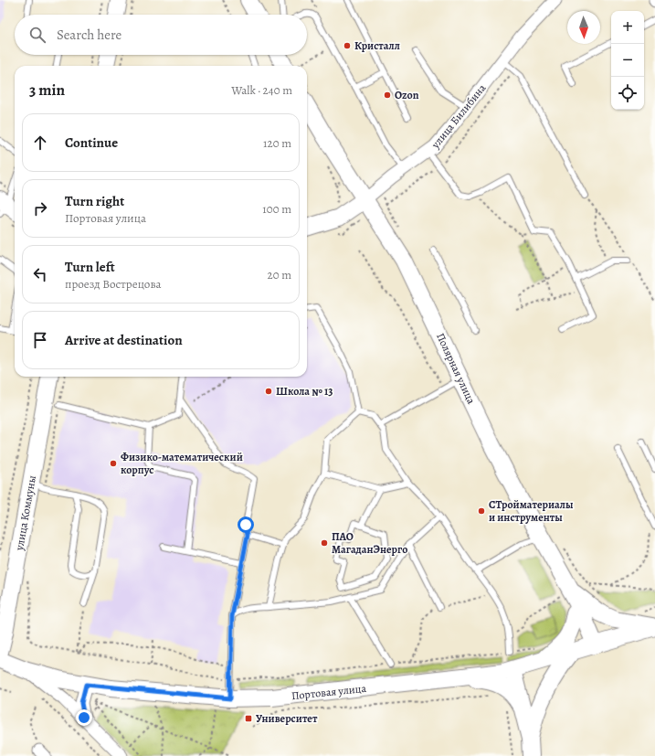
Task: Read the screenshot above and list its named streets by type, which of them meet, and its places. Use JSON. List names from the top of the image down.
{
  "streets": {
    "main road": [
      "улица Билибина",
      "Полярная улица",
      "улица Коммуны",
      "Портовая улица"
    ]
  },
  "crossings": [
    ["улица Билибина", "Полярная улица"],
    ["Полярная улица", "Портовая улица"]
  ],
  "places": {
    "other": [
      "Кристалл",
      "Ozon",
      "Школа № 13",
      "Физико-математический корпус",
      "СТройматериалы и инструменты",
      "ПАО МагаданЭнерго"
    ],
    "transit": ["Университет"]
  },
  "north": "bottom",
  "page": {
    "map_buttons": ["+", "−"],
    "search": "Search here",
    "heading": ["3 min", "Walk · 240 m"],
    "list": [
      ["Continue", "120 m"],
      ["Turn right", "Портовая улица", "100 m"],
      ["Turn left", "проезд Вострецова", "20 m"],
      "Arrive at destination"
    ]
  }
}
